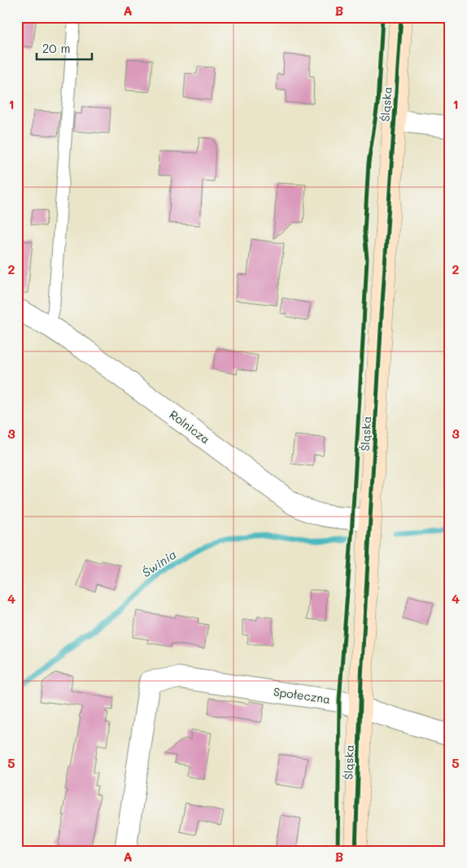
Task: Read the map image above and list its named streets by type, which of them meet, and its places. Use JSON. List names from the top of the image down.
{
  "streets": {
    "street": ["Śląska", "Rolnicza", "Społeczna"]
  },
  "crossings": [
    ["Śląska", "Rolnicza"],
    ["Śląska", "Społeczna"]
  ],
  "water": ["Świnia"],
  "scale_bar": "20 m",
  "grid": {
    "columns": ["A", "B"],
    "rows": [
      "1",
      "2",
      "3",
      "4",
      "5"
    ]
  }
}
